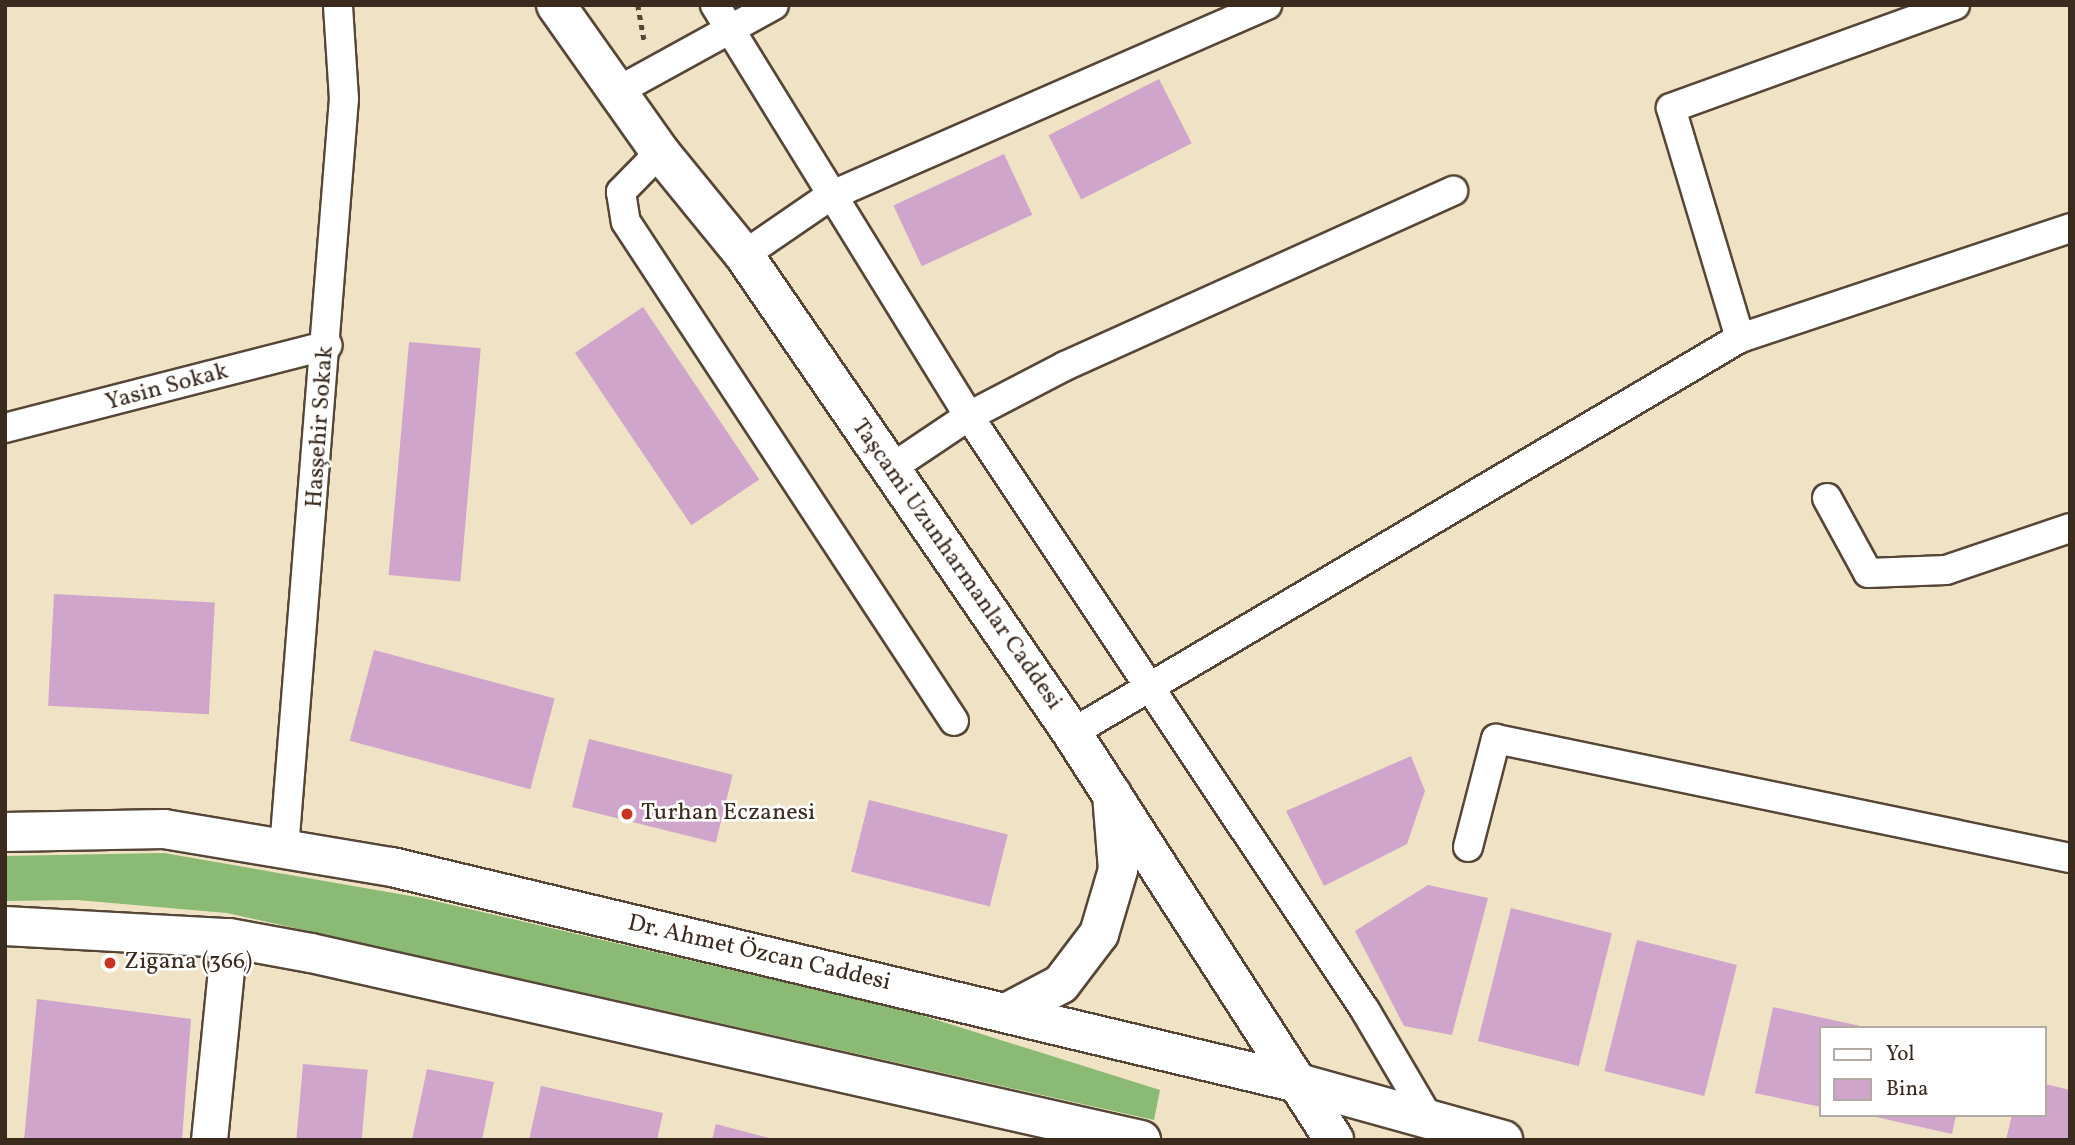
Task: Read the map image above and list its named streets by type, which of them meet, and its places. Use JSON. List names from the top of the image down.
{
  "streets": {
    "main road": ["Taşcami Uzunharmanlar Caddesi", "Dr. Ahmet Özcan Caddesi"],
    "street": ["Yasin Sokak", "Hasşehir Sokak"]
  },
  "crossings": [
    ["Yasin Sokak", "Hasşehir Sokak"],
    ["Hasşehir Sokak", "Dr. Ahmet Özcan Caddesi"],
    ["Taşcami Uzunharmanlar Caddesi", "Dr. Ahmet Özcan Caddesi"]
  ],
  "places": ["Turhan Eczanesi", "Zigana (366)"],
  "legend": ["Yol", "Bina"]
}
